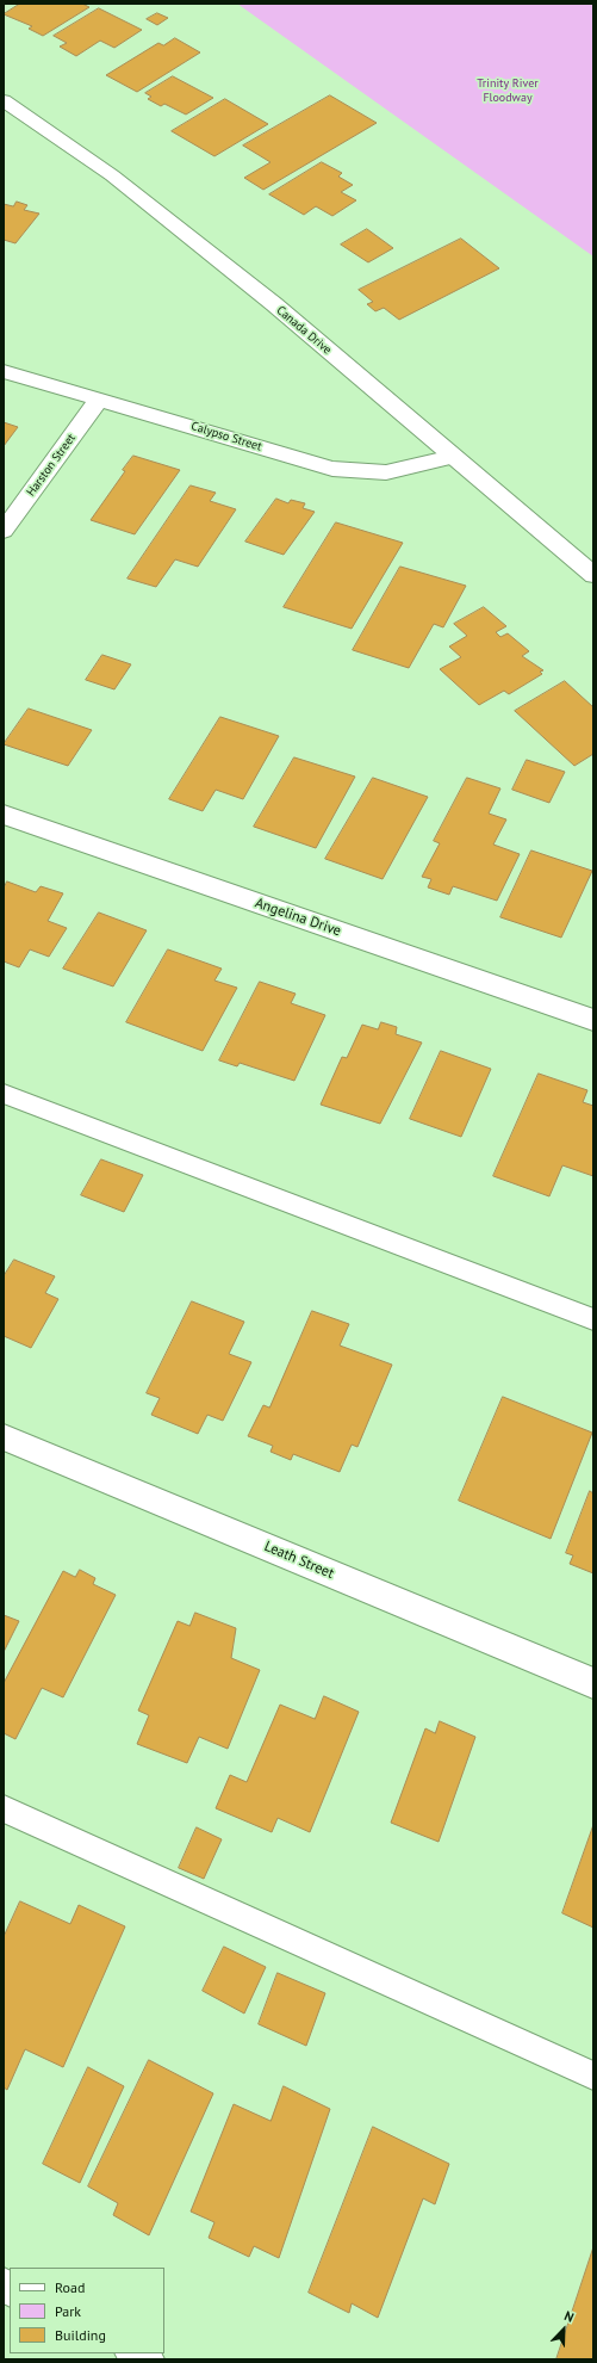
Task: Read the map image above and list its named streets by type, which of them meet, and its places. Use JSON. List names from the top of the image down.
{
  "streets": {
    "street": [
      "Canada Drive",
      "Calypso Street",
      "Harston Street",
      "Angelina Drive",
      "Leath Street"
    ]
  },
  "crossings": [
    ["Canada Drive", "Calypso Street"],
    ["Calypso Street", "Harston Street"]
  ],
  "parks": ["Trinity River Floodway"],
  "legend": ["Road", "Park", "Building"],
  "north": "top right"
}
